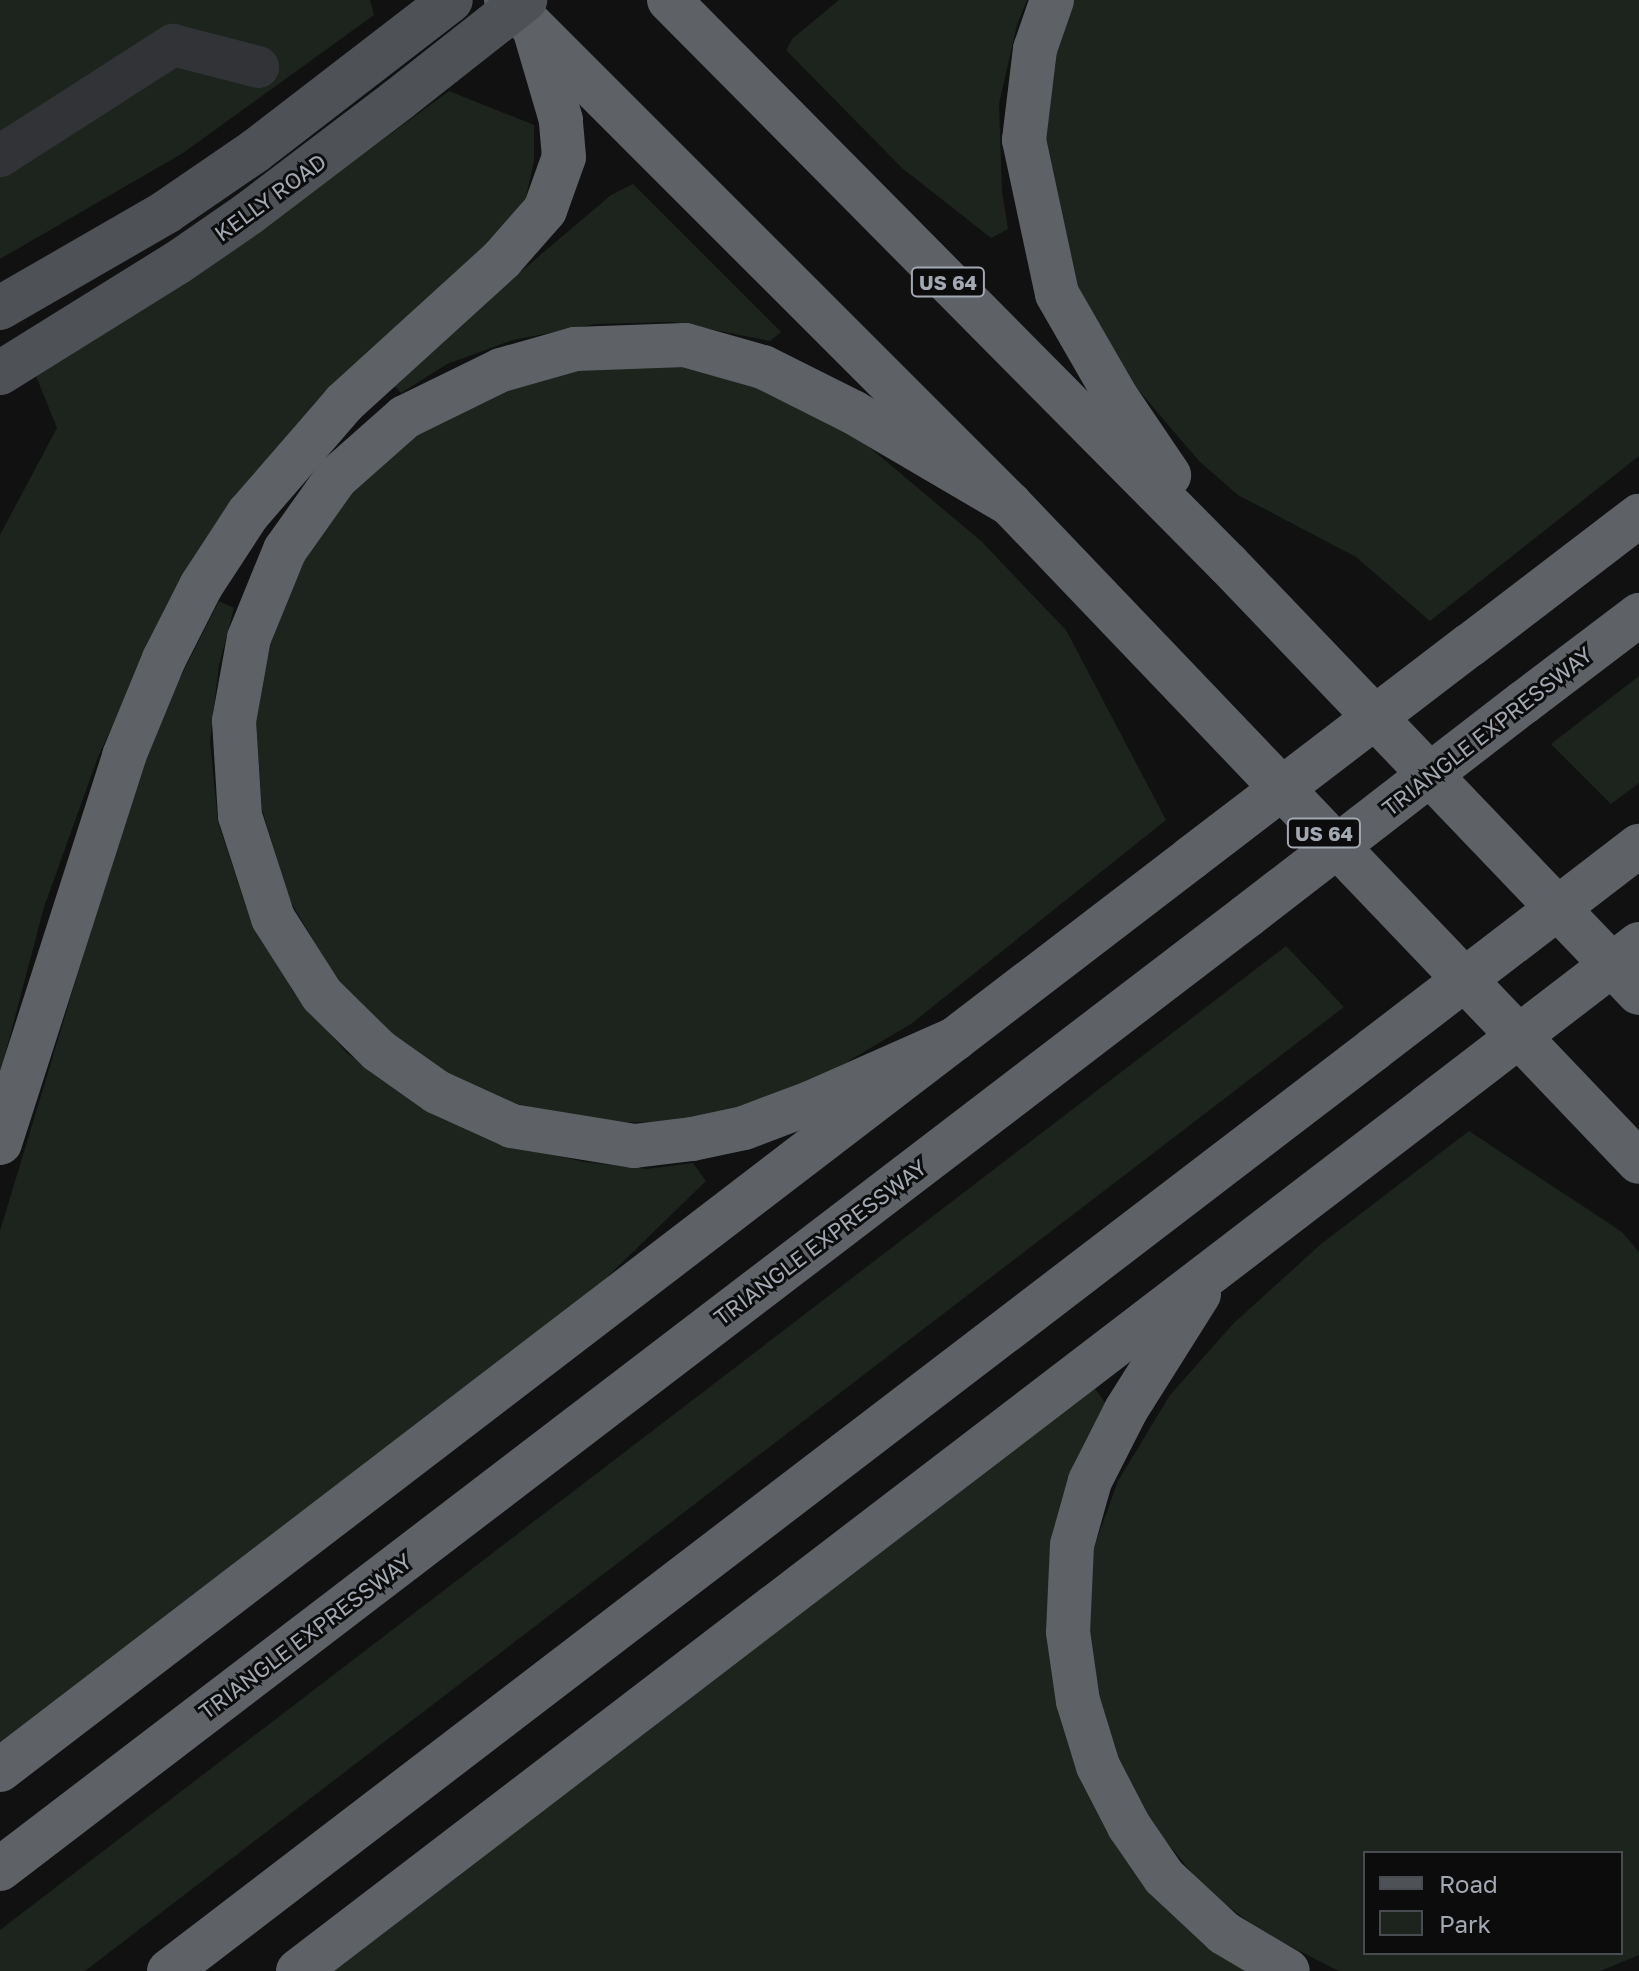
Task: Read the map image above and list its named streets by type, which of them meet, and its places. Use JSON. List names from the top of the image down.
{
  "streets": {
    "highway": ["US 64", "TRIANGLE EXPRESSWAY"],
    "main road": ["KELLY ROAD"]
  },
  "crossings": [
    ["KELLY ROAD", "US 64"]
  ],
  "legend": ["Road", "Park"]
}
